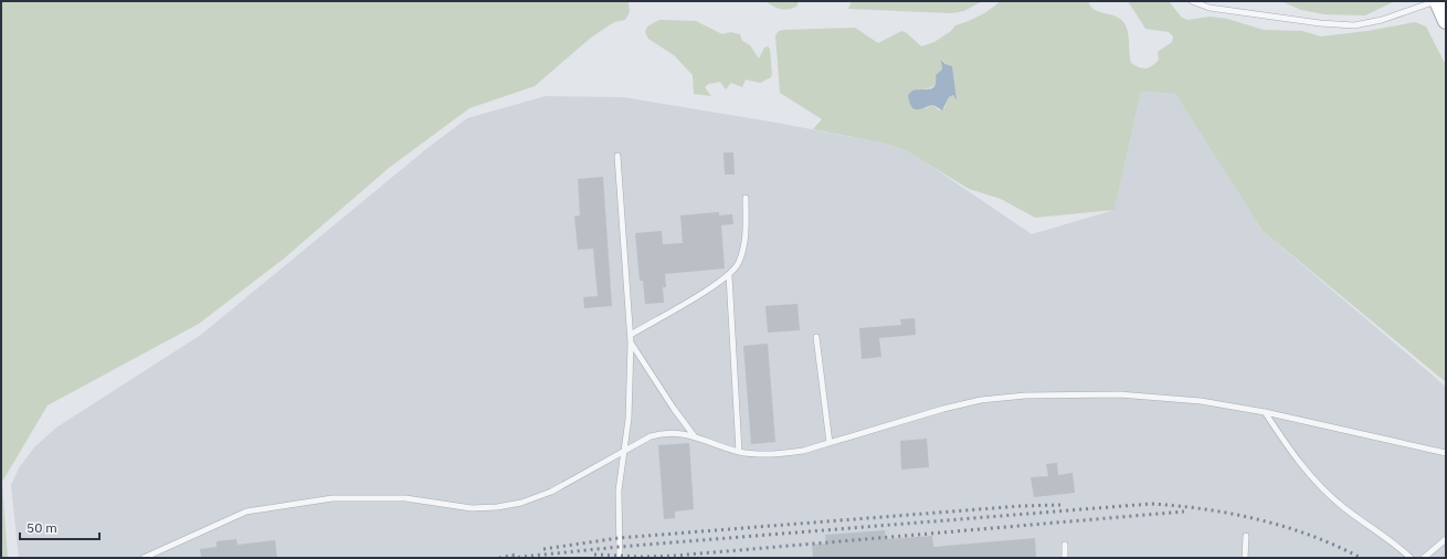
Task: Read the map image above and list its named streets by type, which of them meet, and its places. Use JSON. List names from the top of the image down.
{
  "scale_bar": "50 m"
}
